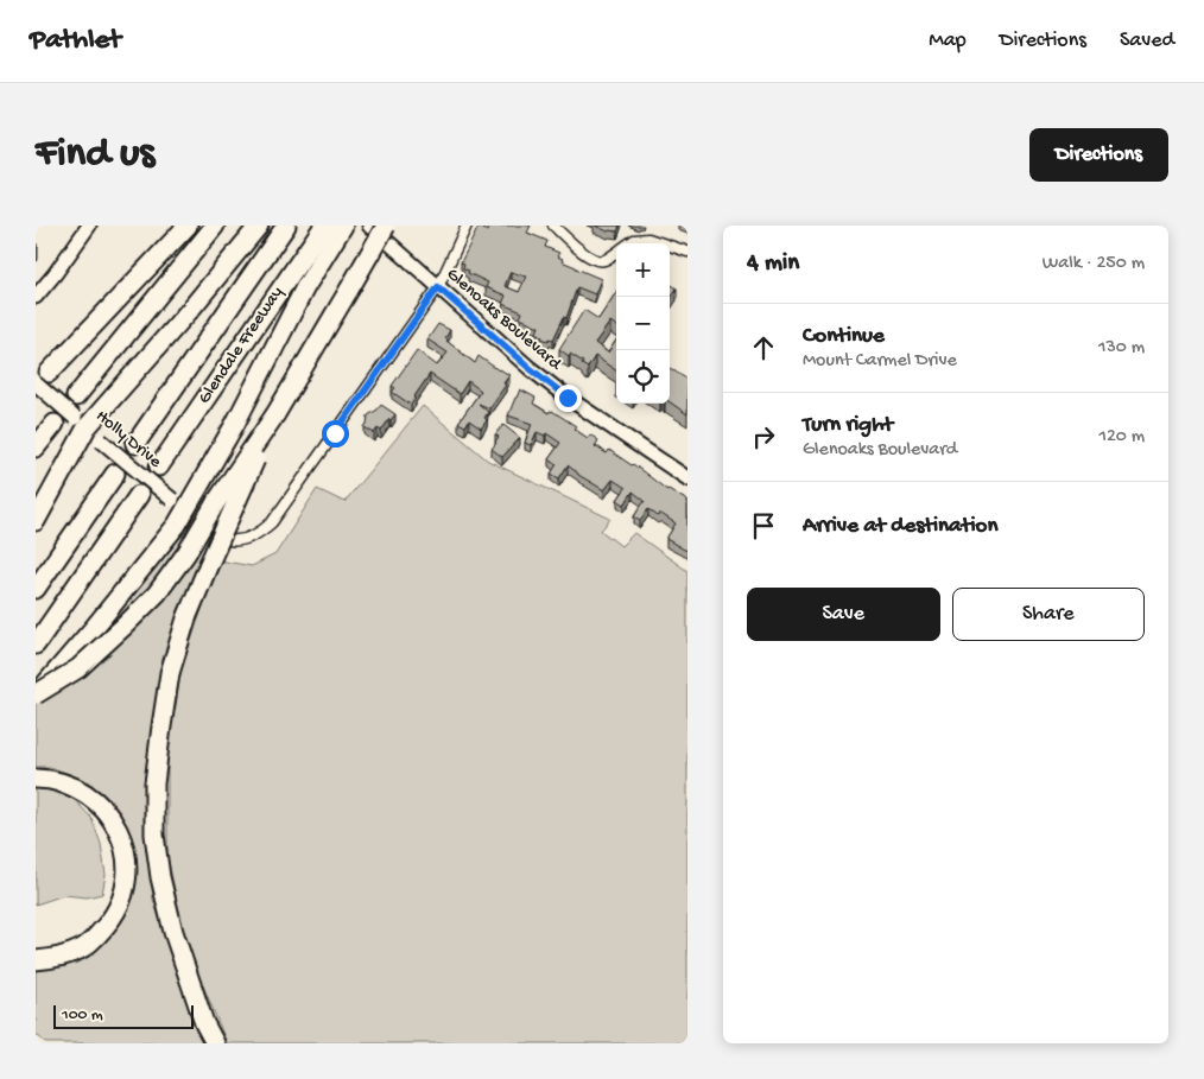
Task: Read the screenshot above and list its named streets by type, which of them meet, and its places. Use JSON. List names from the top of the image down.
{
  "streets": {
    "highway": ["Glendale Freeway"],
    "street": ["Glenoaks Boulevard", "Holly Drive"]
  },
  "scale_bar": "100 m",
  "page": {
    "header": "Pathlet",
    "nav": ["Map", "Directions", "Saved"],
    "buttons": [
      "Directions",
      ["Save", "Share"]
    ],
    "title": "Find us",
    "heading": ["4 min", "Walk · 250 m"],
    "map_buttons": ["+", "−"],
    "list": [
      ["Continue", "Mount Carmel Drive", "130 m"],
      ["Turn right", "Glenoaks Boulevard", "120 m"],
      "Arrive at destination"
    ],
    "scale": "100 m"
  }
}
